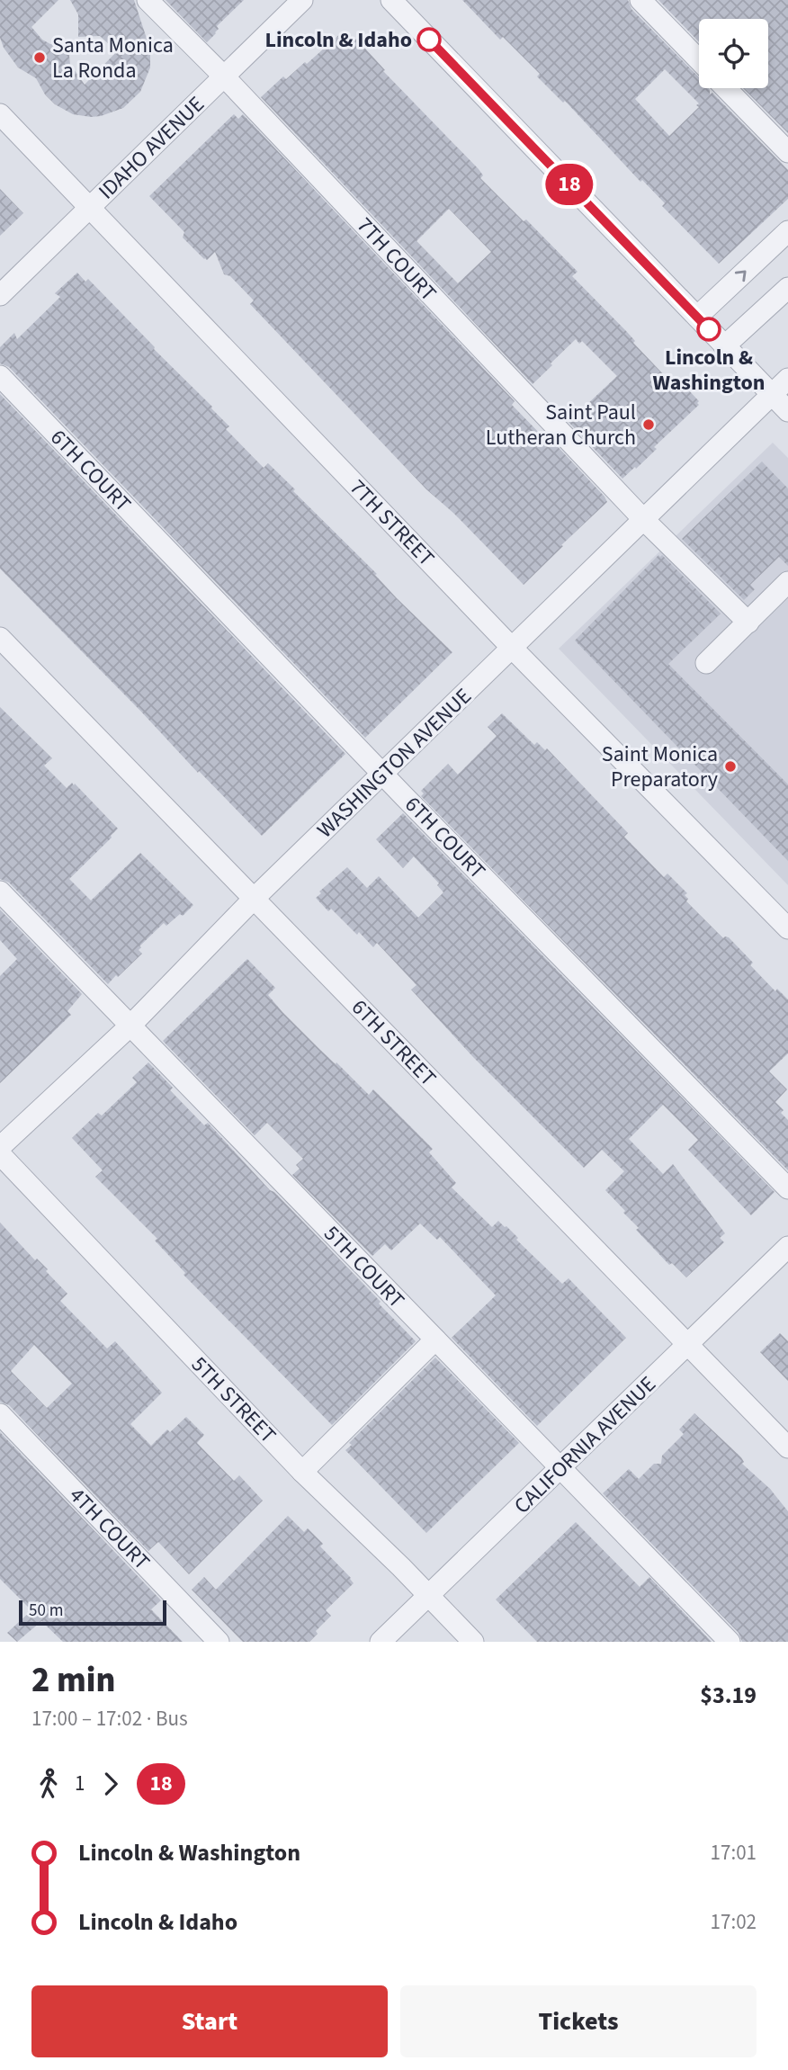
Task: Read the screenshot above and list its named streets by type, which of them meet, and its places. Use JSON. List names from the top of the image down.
{
  "streets": {
    "street": [
      "IDAHO AVENUE",
      "7TH COURT",
      "6TH COURT",
      "7TH STREET",
      "WASHINGTON AVENUE",
      "6TH STREET",
      "5TH COURT",
      "5TH STREET",
      "CALIFORNIA AVENUE",
      "4TH COURT"
    ]
  },
  "crossings": [
    ["IDAHO AVENUE", "7TH COURT"],
    ["IDAHO AVENUE", "7TH STREET"],
    ["7TH COURT", "WASHINGTON AVENUE"],
    ["6TH COURT", "WASHINGTON AVENUE"],
    ["7TH STREET", "WASHINGTON AVENUE"],
    ["WASHINGTON AVENUE", "6TH STREET"],
    ["WASHINGTON AVENUE", "5TH COURT"],
    ["6TH STREET", "CALIFORNIA AVENUE"],
    ["5TH COURT", "CALIFORNIA AVENUE"],
    ["5TH STREET", "CALIFORNIA AVENUE"]
  ],
  "places": [
    "Lincoln & Idaho",
    "Santa Monica La Ronda",
    "Lincoln & Washington",
    "Saint Paul Lutheran Church",
    "Saint Monica Preparatory"
  ],
  "lines": ["bus line 18"],
  "scale_bar": "50 m",
  "page": {
    "on_map": "18",
    "scale": "50 m",
    "heading": ["2 min", "17:00 – 17:02 · Bus", "$3.19"],
    "legs": ["1", "18"],
    "list": [
      {
        "name": "Lincoln & Washington",
        "value": "17:01"
      },
      {
        "name": "Lincoln & Idaho",
        "value": "17:02"
      }
    ],
    "buttons": ["Start", "Tickets"]
  }
}
